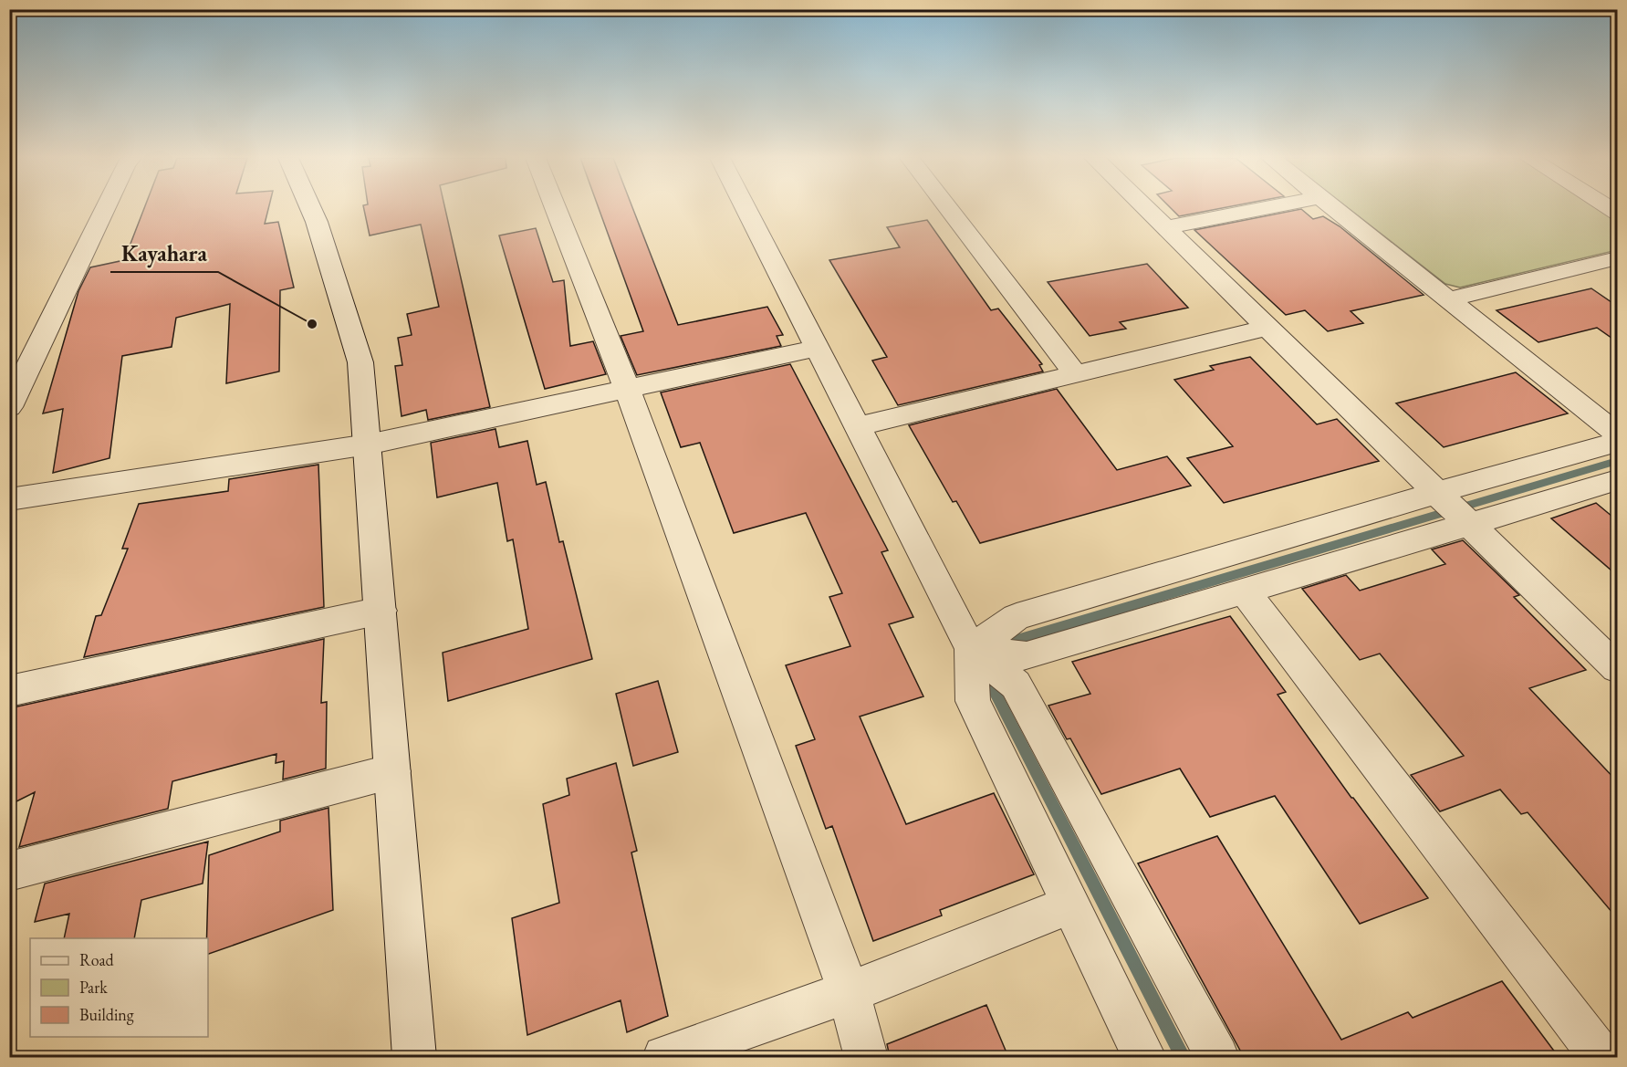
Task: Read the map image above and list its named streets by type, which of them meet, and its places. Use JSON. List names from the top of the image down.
{
  "places": ["Kayahara"],
  "legend": ["Road", "Park", "Building"]
}
